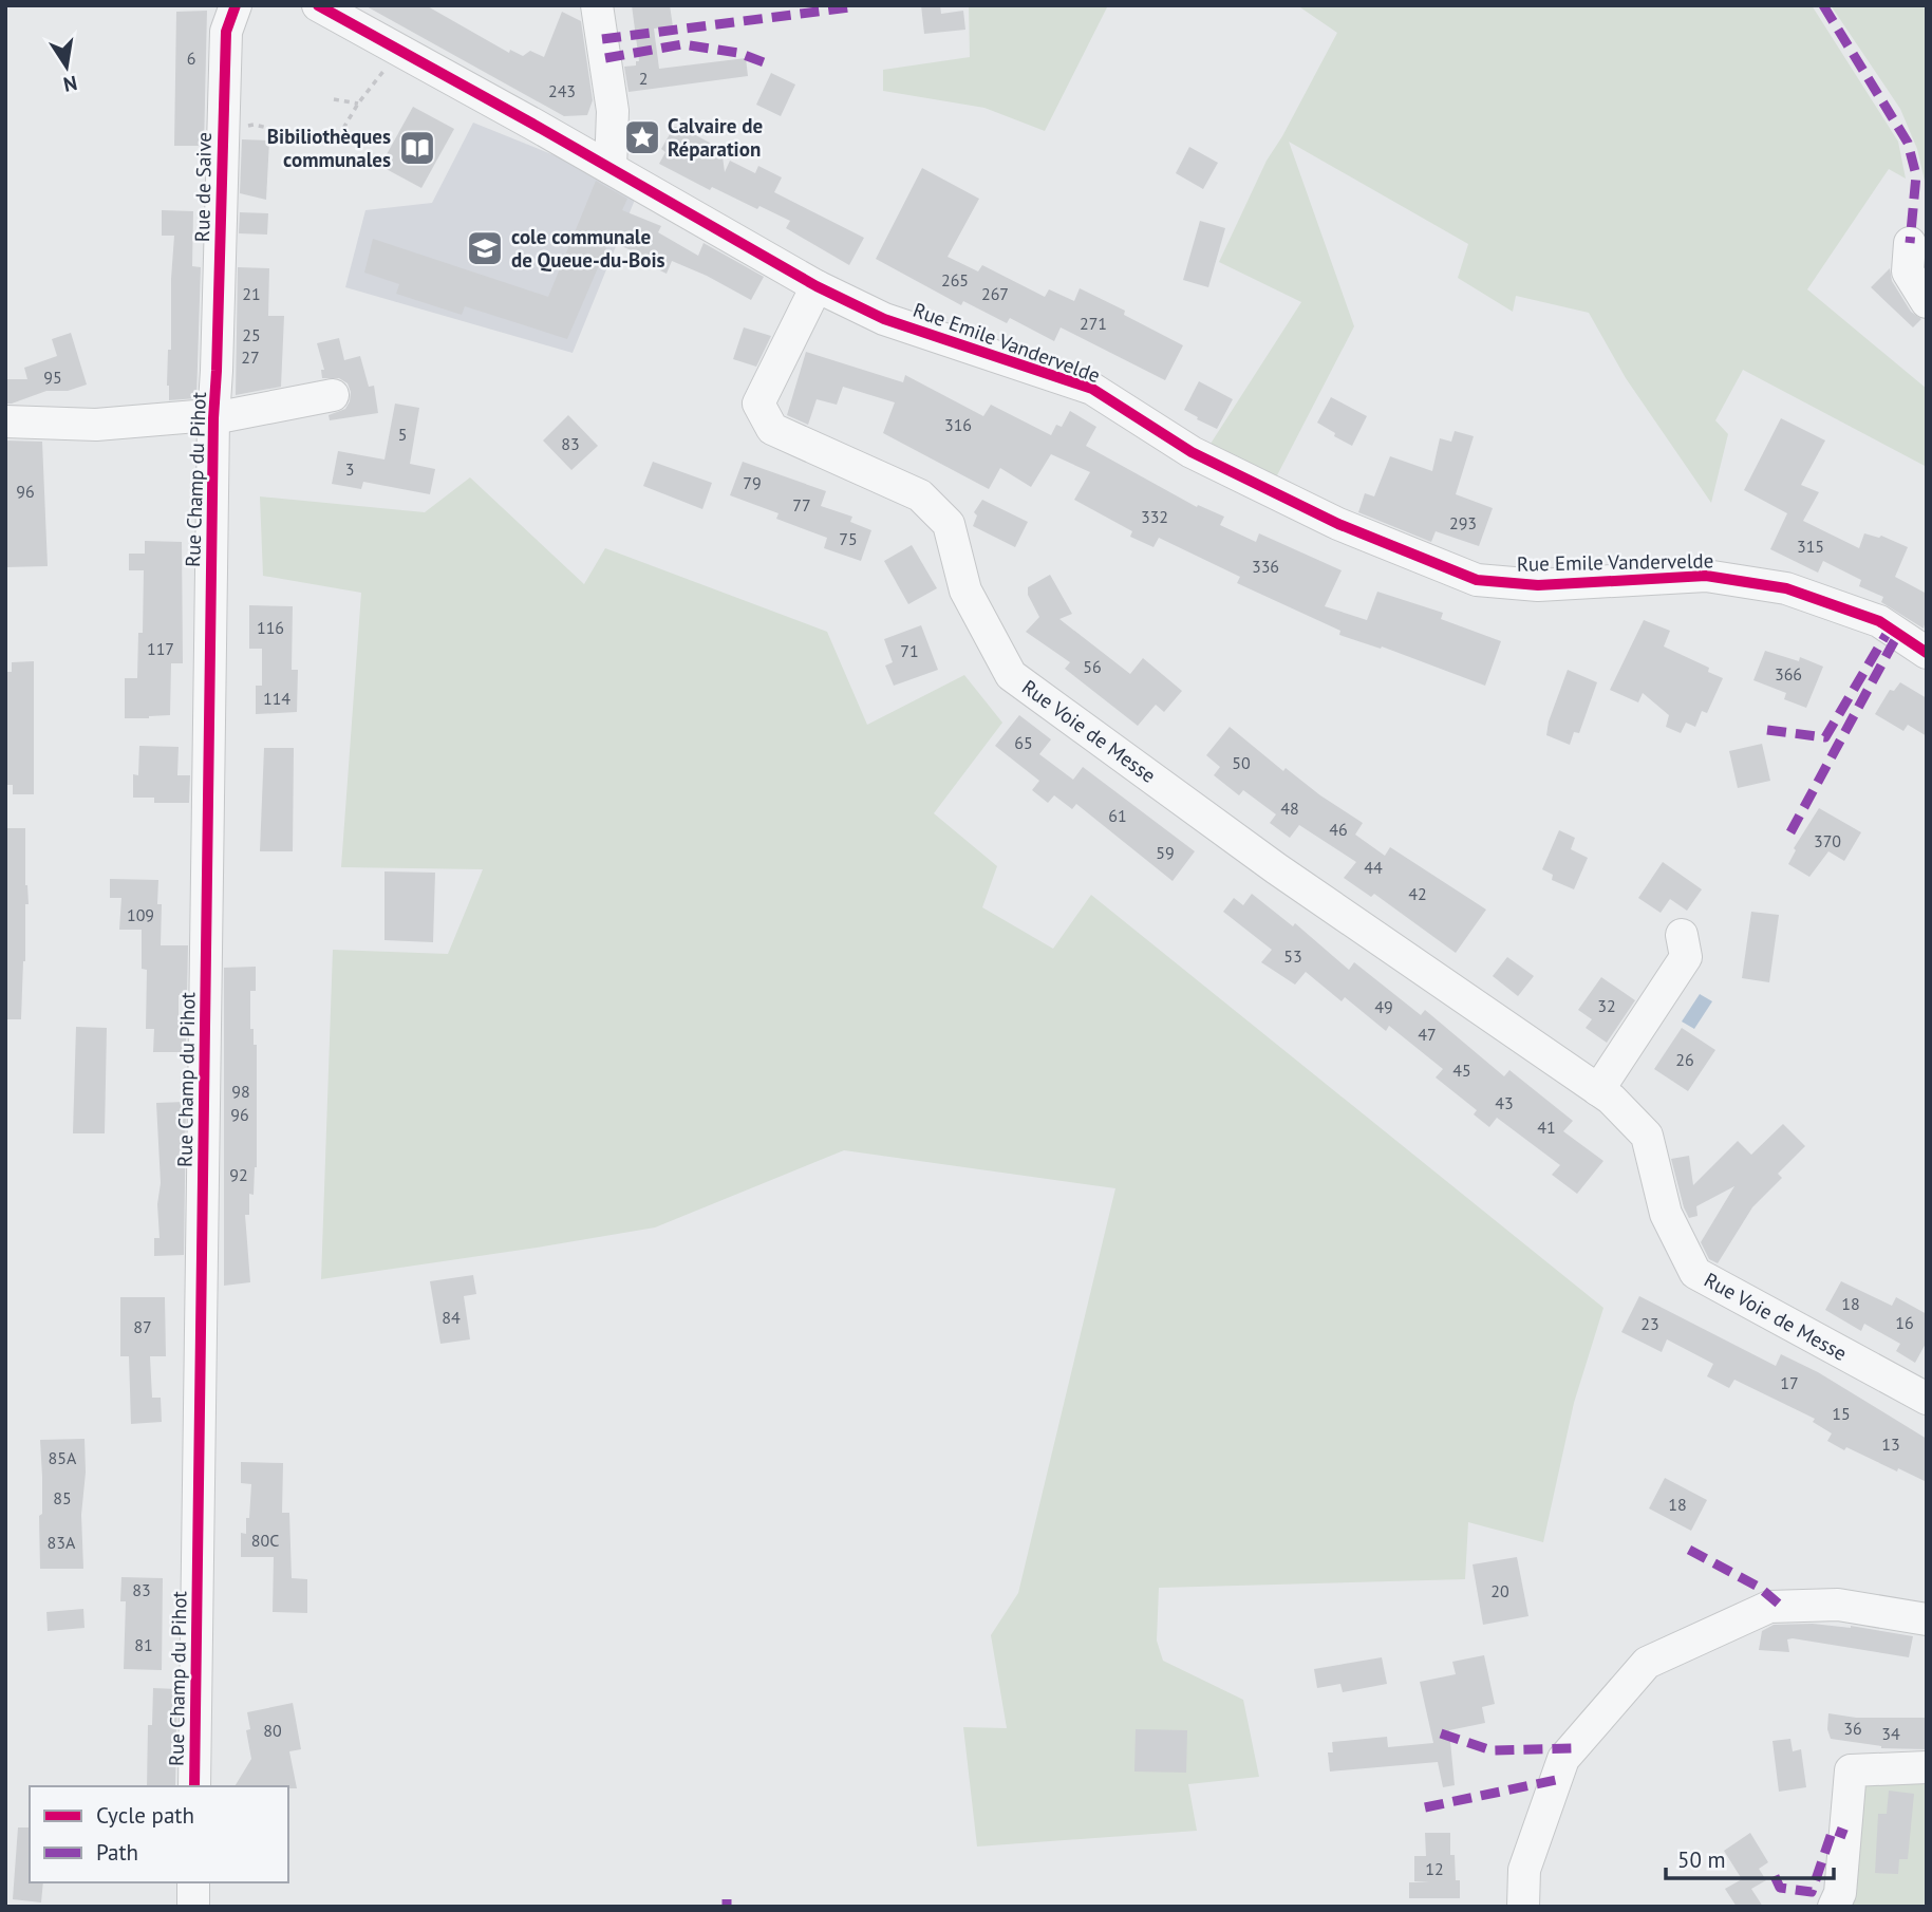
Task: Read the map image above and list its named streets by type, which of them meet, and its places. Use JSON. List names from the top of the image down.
{
  "streets": {
    "street": [
      "Rue de Saive",
      "Rue Emile Vandervelde",
      "Rue Champ du Pihot",
      "Rue Voie de Messe"
    ]
  },
  "crossings": [
    ["Rue de Saive", "Rue Champ du Pihot"],
    ["Rue Emile Vandervelde", "Rue Voie de Messe"]
  ],
  "places": {
    "place": ["Calvaire de Réparation"],
    "library": ["Bibiliothèques communales"],
    "school or university": ["cole communale de Queue-du-Bois"]
  },
  "house_numbers": [
    "6",
    "2",
    "243",
    "265",
    "21",
    "267",
    "271",
    "25",
    "27",
    "95",
    "316",
    "5",
    "83",
    "3",
    "79",
    "96",
    "77",
    "332",
    "293",
    "75",
    "315",
    "336",
    "116",
    "117",
    "71",
    "56",
    "366",
    "114",
    "65",
    "50",
    "48",
    "61",
    "46",
    "370",
    "59",
    "44",
    "42",
    "109",
    "53",
    "32",
    "49",
    "47",
    "26",
    "45",
    "98",
    "43",
    "96",
    "41",
    "92",
    "18",
    "84",
    "16",
    "23",
    "87",
    "17",
    "15",
    "13",
    "85A",
    "85",
    "18",
    "80C",
    "83A",
    "83",
    "20",
    "81",
    "36",
    "80",
    "34",
    "12"
  ],
  "legend": ["Cycle path", "Path"],
  "scale_bar": "50 m",
  "north": "bottom"
}
